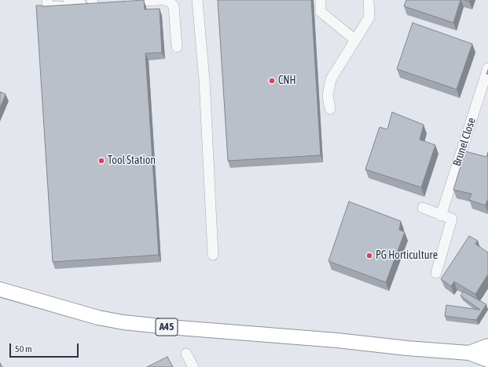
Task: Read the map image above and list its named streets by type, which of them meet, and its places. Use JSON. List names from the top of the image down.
{
  "streets": {
    "highway": ["A45"],
    "street": ["Brunel Close"]
  },
  "places": ["CNH", "Tool Station", "PG Horticulture"],
  "scale_bar": "50 m"
}
